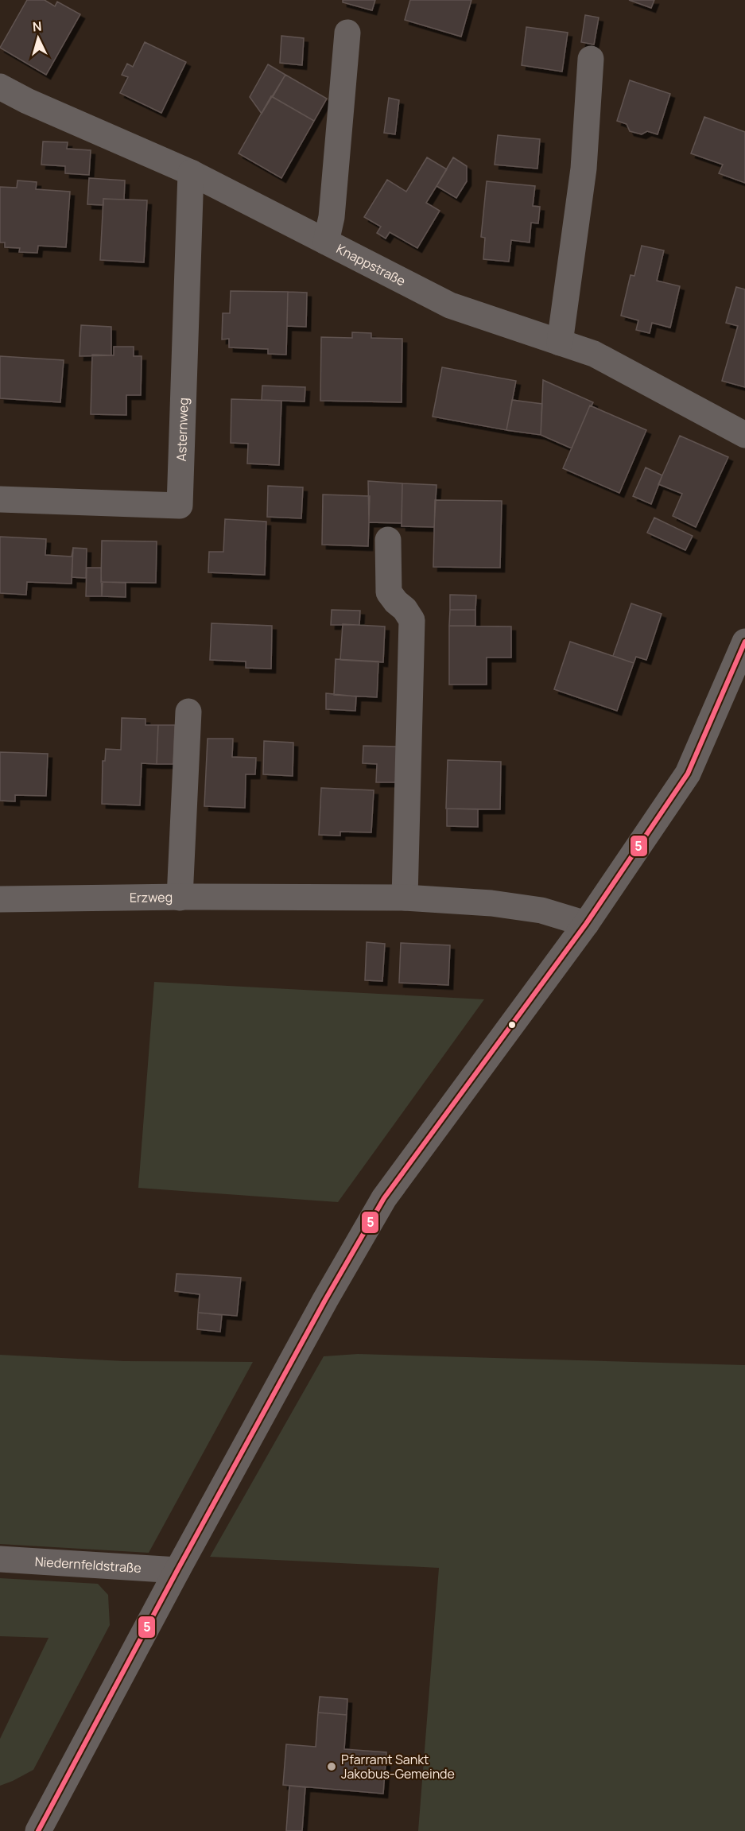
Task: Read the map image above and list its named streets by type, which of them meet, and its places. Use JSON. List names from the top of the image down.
{
  "streets": {
    "street": [
      "Knappstraße",
      "Asternweg",
      "Erzweg",
      "Niedernfeldstraße"
    ]
  },
  "crossings": [
    ["Knappstraße", "Asternweg"]
  ],
  "places": ["Pfarramt Sankt Jakobus-Gemeinde"],
  "lines": ["transit line 5"],
  "north": "top"
}
